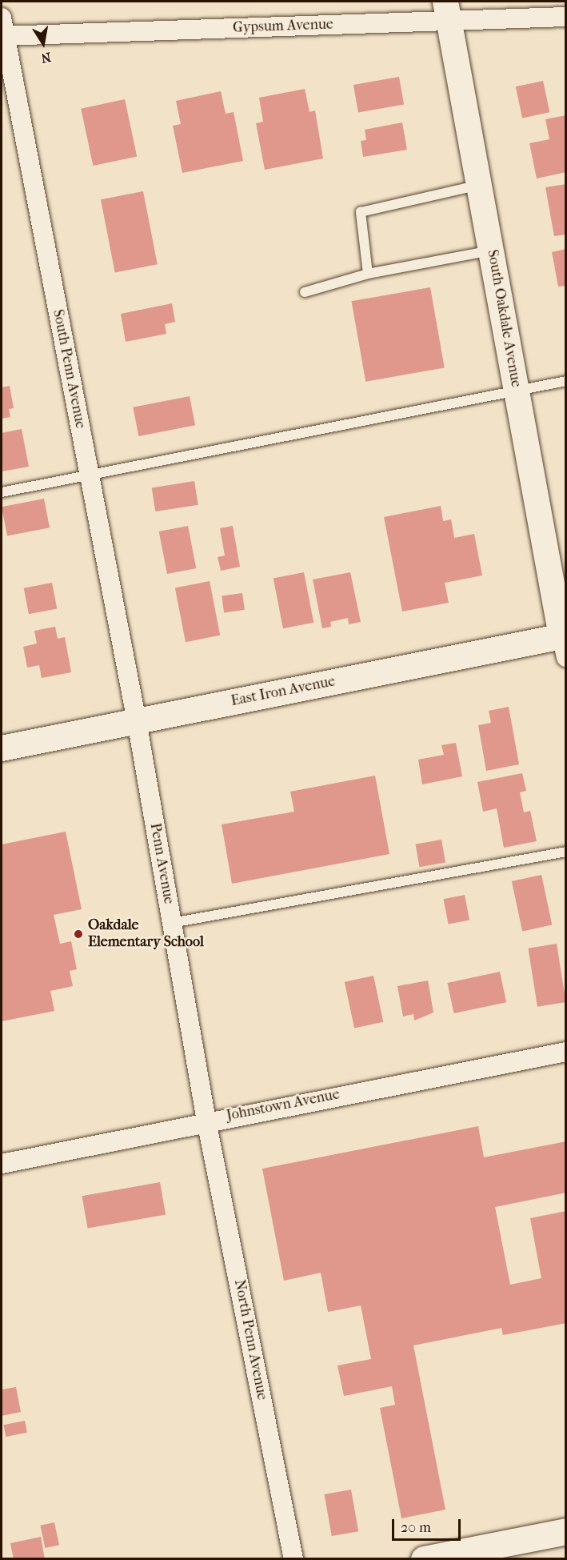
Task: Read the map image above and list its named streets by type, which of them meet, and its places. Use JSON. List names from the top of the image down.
{
  "streets": {
    "street": [
      "Gypsum Avenue",
      "South Oakdale Avenue",
      "South Penn Avenue",
      "East Iron Avenue",
      "Penn Avenue",
      "Johnstown Avenue",
      "North Penn Avenue"
    ]
  },
  "crossings": [
    ["Gypsum Avenue", "South Oakdale Avenue"],
    ["Gypsum Avenue", "South Penn Avenue"],
    ["South Oakdale Avenue", "East Iron Avenue"],
    ["South Penn Avenue", "East Iron Avenue"],
    ["South Penn Avenue", "Penn Avenue"],
    ["East Iron Avenue", "Penn Avenue"],
    ["Penn Avenue", "Johnstown Avenue"],
    ["Penn Avenue", "North Penn Avenue"],
    ["Johnstown Avenue", "North Penn Avenue"]
  ],
  "places": ["Oakdale Elementary School"],
  "scale_bar": "20 m",
  "north": "bottom"
}
